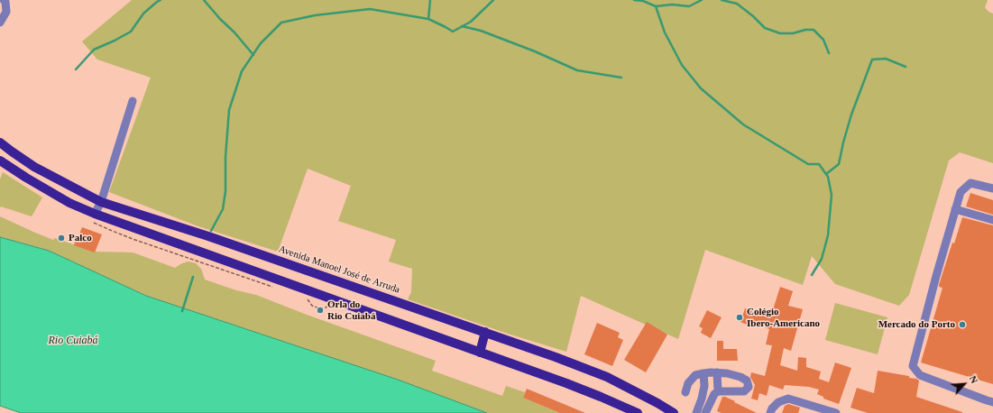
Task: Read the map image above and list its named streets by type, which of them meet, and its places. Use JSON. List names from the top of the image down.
{
  "streets": {
    "main road": ["Avenida Manoel José de Arruda"]
  },
  "water": ["Rio Cuiabá"],
  "places": [
    "Palco",
    "Orla do Rio Cuiabá",
    "Colégio Ibero-Americano",
    "Mercado do Porto"
  ],
  "north": "top right"
}
